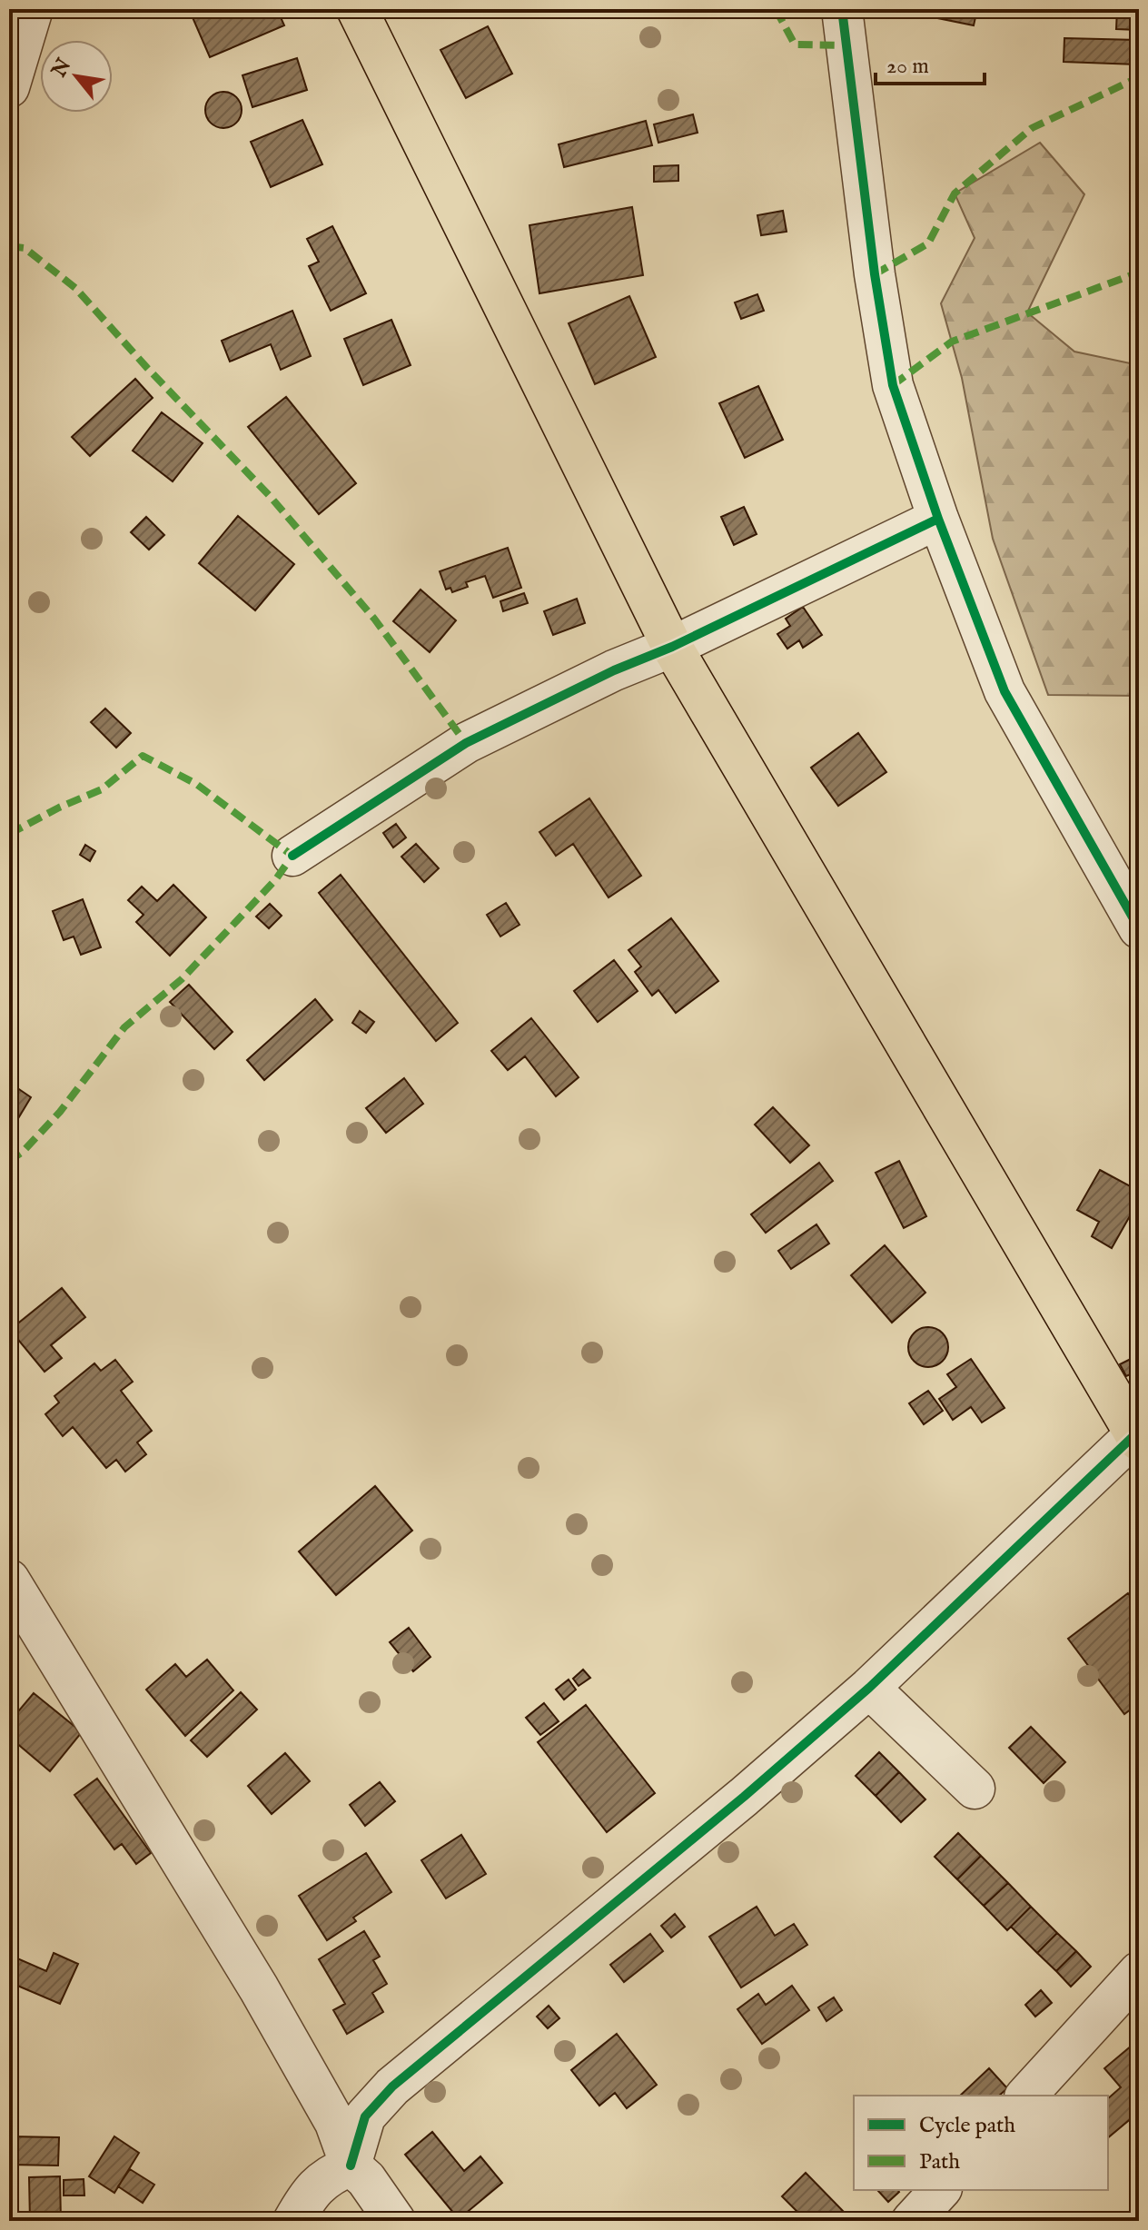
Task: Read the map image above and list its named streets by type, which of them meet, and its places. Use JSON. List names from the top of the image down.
{
  "legend": ["Cycle path", "Path"],
  "scale_bar": "20 m",
  "north": "top left"
}
